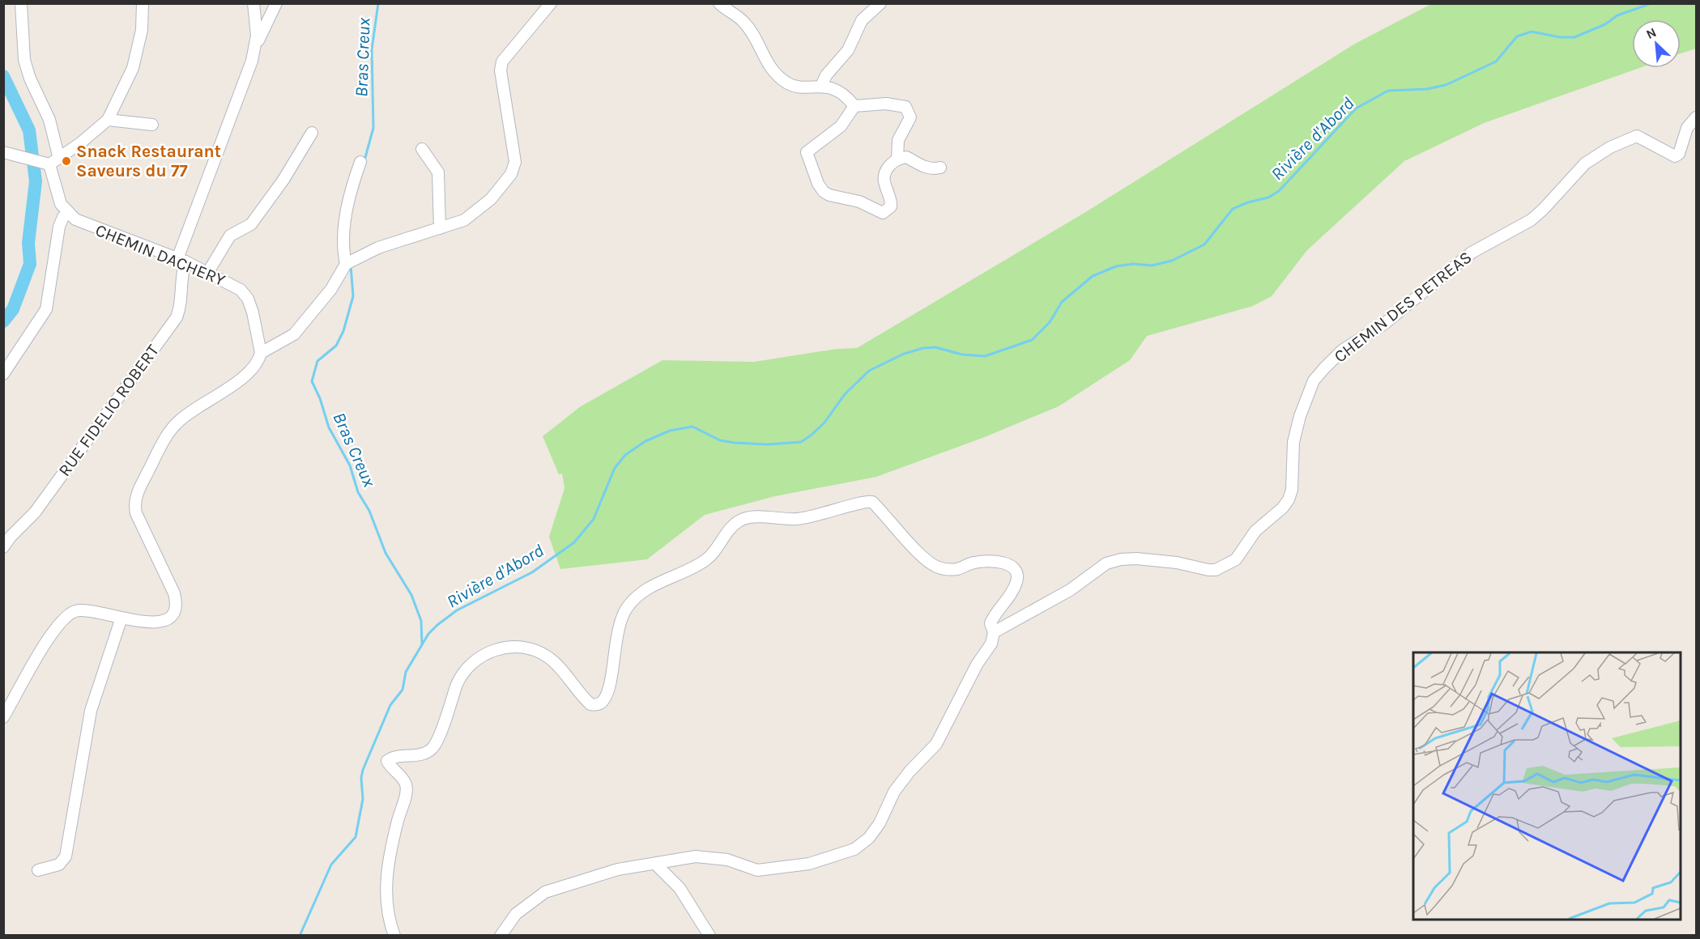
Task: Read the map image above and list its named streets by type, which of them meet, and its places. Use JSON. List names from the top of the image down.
{
  "streets": {
    "street": ["CHEMIN DACHERY", "CHEMIN DES PETREAS", "RUE FIDELIO ROBERT"]
  },
  "crossings": [
    ["CHEMIN DACHERY", "RUE FIDELIO ROBERT"]
  ],
  "water": ["Bras Creux", "Rivière d'Abord"],
  "places": ["Snack Restaurant Saveurs du 77"],
  "north": "top left"
}
